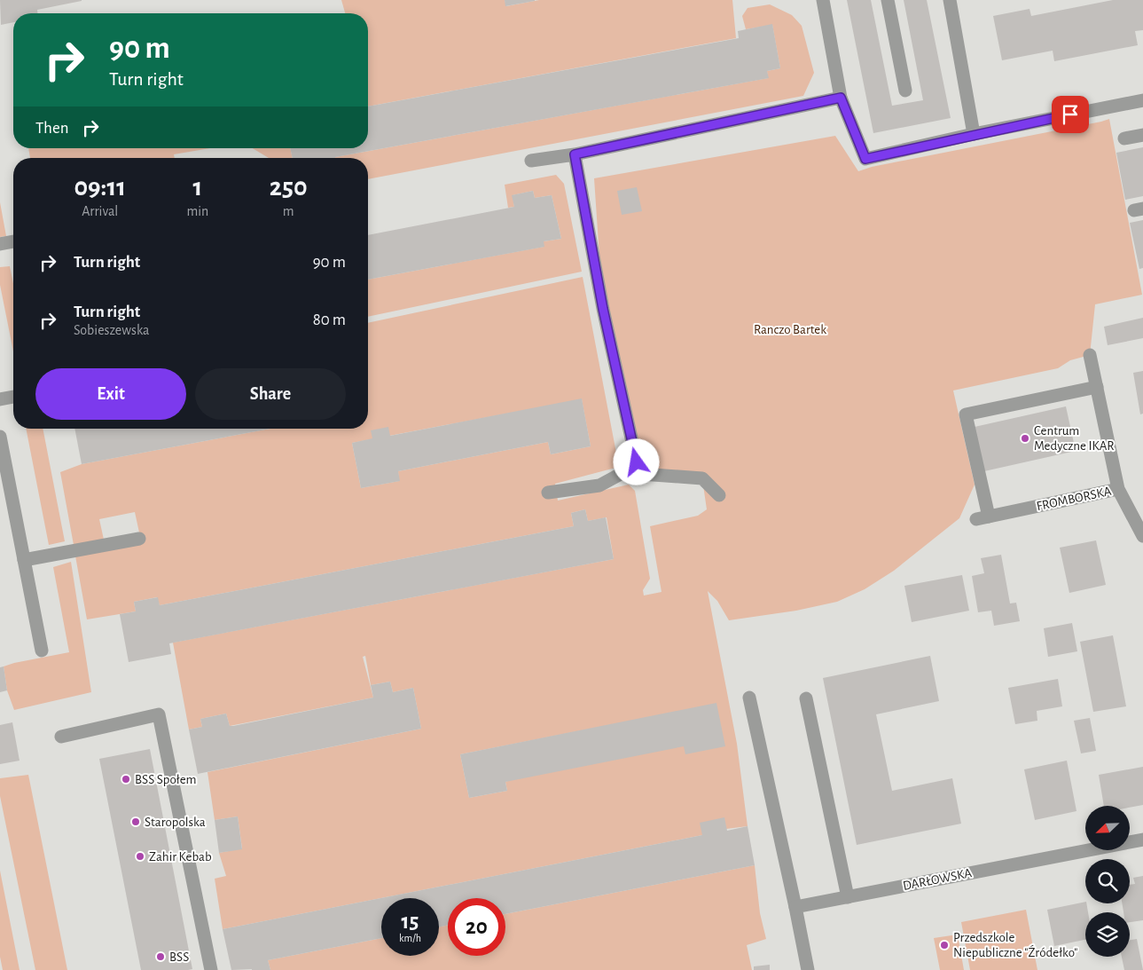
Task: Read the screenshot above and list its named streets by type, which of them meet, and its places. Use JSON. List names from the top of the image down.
{
  "streets": {
    "street": ["FROMBORSKA", "DARŁOWSKA"]
  },
  "parks": ["Ranczo Bartek"],
  "places": [
    "Centrum Medyczne IKAR",
    "BSS Społem",
    "Staropolska",
    "Zahir Kebab",
    "Przedszkole Niepubliczne \"Źródełko\"",
    "BSS"
  ],
  "north": "bottom left",
  "page": {
    "turn": ["90 m", "Turn right"],
    "then": "Then",
    "eta": [
      "09:11",
      "Arrival",
      "1",
      "min",
      "250",
      "m"
    ],
    "list": [
      {
        "name": "Turn right",
        "value": "90 m"
      },
      {
        "name": "Turn right",
        "note": "Sobieszewska",
        "value": "80 m"
      }
    ],
    "buttons": ["Exit", "Share"],
    "speed": "15 km/h",
    "limit": "20"
  }
}
